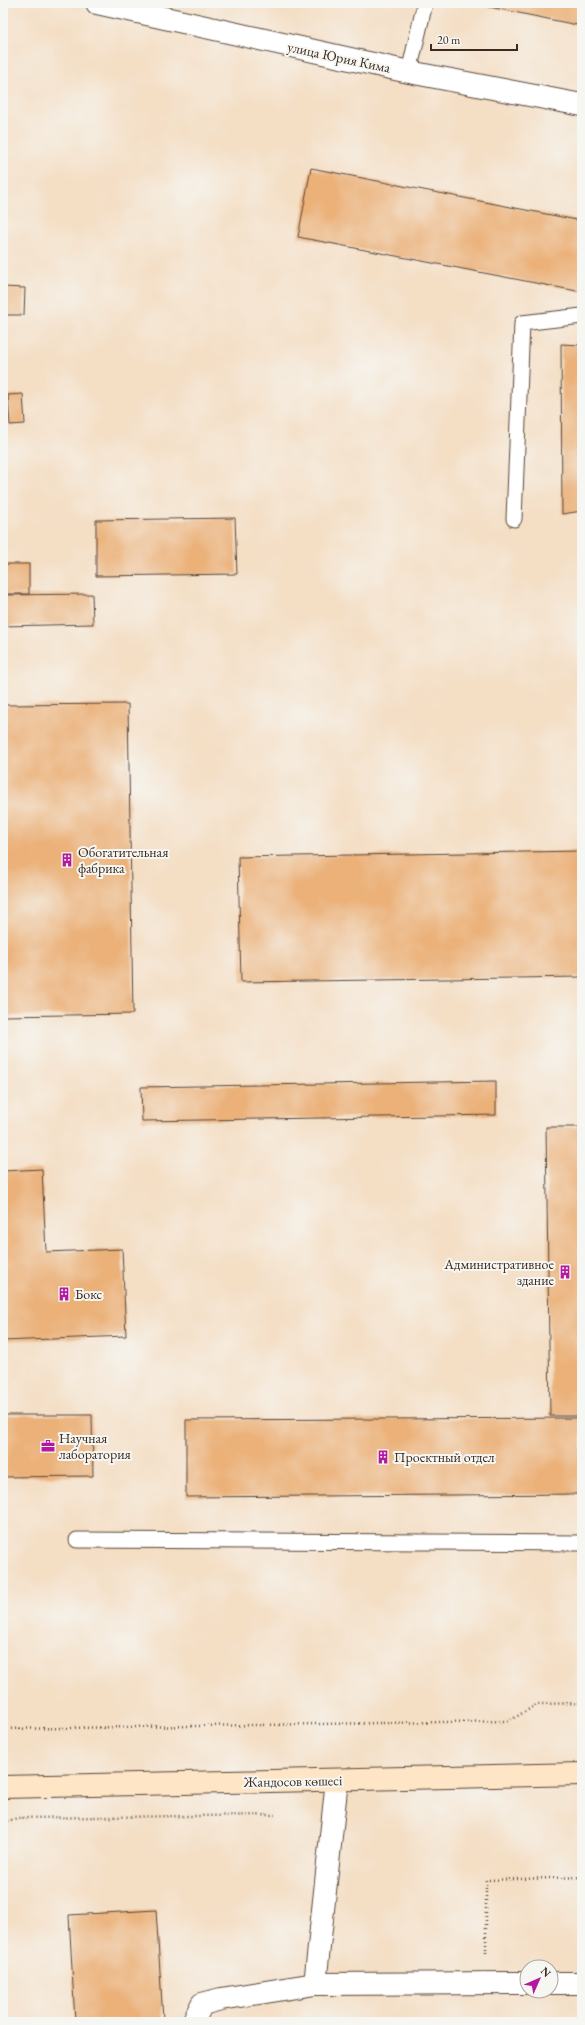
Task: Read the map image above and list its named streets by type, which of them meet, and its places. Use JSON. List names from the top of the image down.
{
  "streets": {
    "main road": ["Жандосов көшесі"],
    "street": ["улица Юрия Кима"]
  },
  "places": {
    "building": [
      "Обогатительная фабрика",
      "Административное здание",
      "Бокс",
      "Проектный отдел"
    ],
    "office": ["Научная лаборатория"]
  },
  "scale_bar": "20 m",
  "north": "top right"
}
